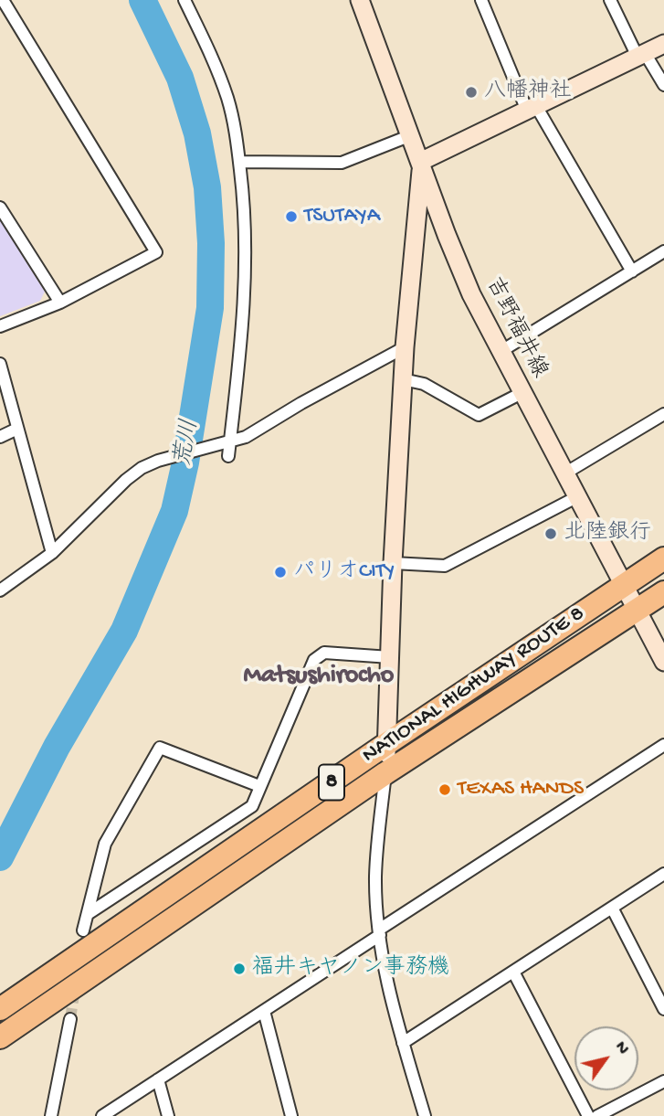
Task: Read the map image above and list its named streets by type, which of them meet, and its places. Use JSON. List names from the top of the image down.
{
  "streets": {
    "highway": ["NATIONAL HIGHWAY ROUTE 8", "8"],
    "street": ["吉野福井線"]
  },
  "crossings": [
    ["吉野福井線", "NATIONAL HIGHWAY ROUTE 8"]
  ],
  "districts": ["Matsushirocho"],
  "water": ["荒川"],
  "places": [
    "八幡神社",
    "TSUTAYA",
    "北陸銀行",
    "パリオCITY",
    "TEXAS HANDS",
    "福井キヤノン事務機"
  ],
  "north": "top right"
}
